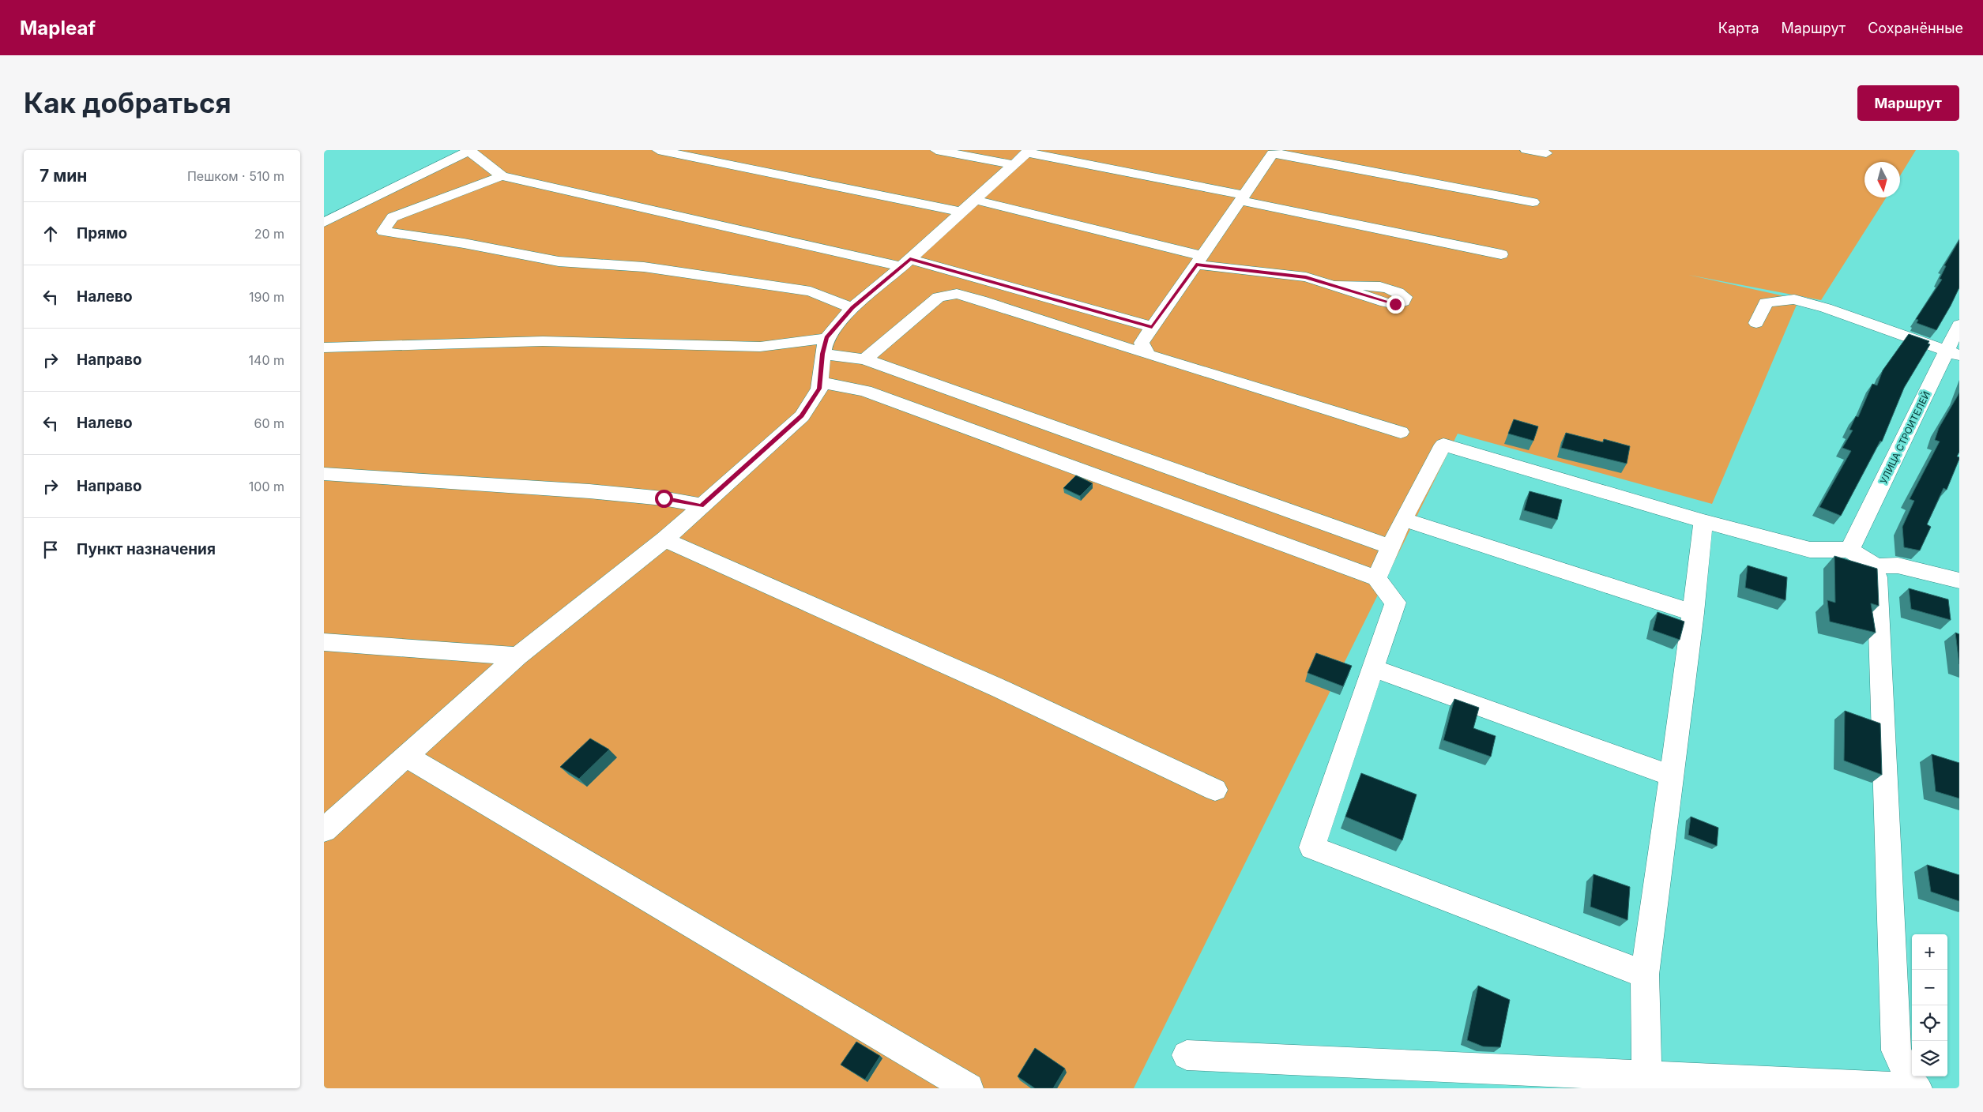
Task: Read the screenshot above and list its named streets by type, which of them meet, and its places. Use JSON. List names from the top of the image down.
{
  "streets": {
    "street": ["УЛИЦА СТРОИТЕЛЕЙ"]
  },
  "north": "bottom",
  "page": {
    "header": "Mapleaf",
    "nav": ["Карта", "Маршрут", "Сохранённые"],
    "buttons": "Маршрут",
    "title": "Как добраться",
    "heading": ["7 мин", "Пешком · 510 m"],
    "list": [
      ["Прямо", "20 m"],
      ["Налево", "190 m"],
      ["Направо", "140 m"],
      ["Налево", "60 m"],
      ["Направо", "100 m"],
      "Пункт назначения"
    ],
    "map_buttons": ["+", "−"]
  }
}
